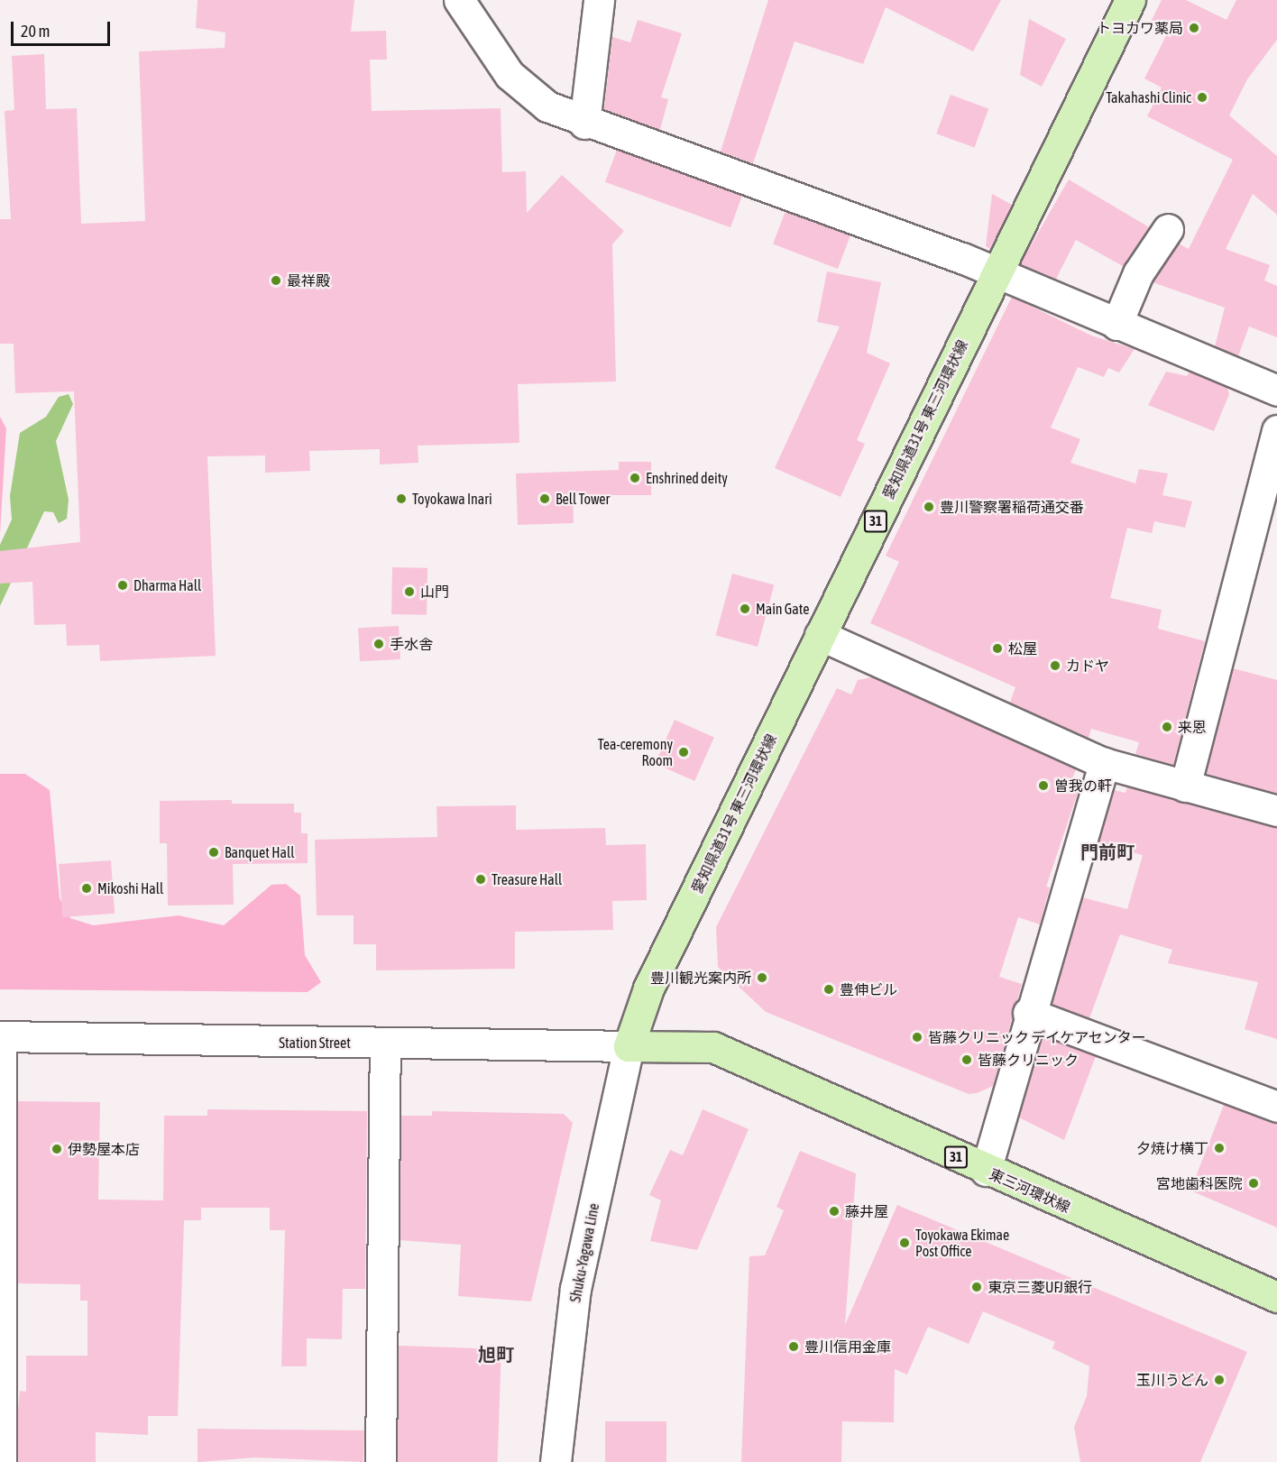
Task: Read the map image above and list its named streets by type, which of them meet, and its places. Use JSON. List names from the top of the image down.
{
  "streets": {
    "main road": ["愛知県道31号 東三河環状線", "31", "東三河環状線"],
    "street": ["Station Street", "Shuku-Yagawa Line"]
  },
  "crossings": [
    ["愛知県道31号 東三河環状線", "Station Street"],
    ["愛知県道31号 東三河環状線", "東三河環状線"],
    ["愛知県道31号 東三河環状線", "Shuku-Yagawa Line"],
    ["Station Street", "東三河環状線"],
    ["Station Street", "Shuku-Yagawa Line"],
    ["東三河環状線", "Shuku-Yagawa Line"]
  ],
  "districts": ["門前町", "旭町"],
  "places": [
    "トヨカワ薬局",
    "Takahashi Clinic",
    "最祥殿",
    "Enshrined deity",
    "Toyokawa Inari",
    "Bell Tower",
    "豊川警察署稲荷通交番",
    "Dharma Hall",
    "山門",
    "Main Gate",
    "手水舎",
    "松屋",
    "カドヤ",
    "来恩",
    "Tea-ceremony Room",
    "曽我の軒",
    "Banquet Hall",
    "Treasure Hall",
    "Mikoshi Hall",
    "豊川観光案内所",
    "豊伸ビル",
    "皆藤クリニック デイケアセンター",
    "皆藤クリニック",
    "夕焼け横丁",
    "伊勢屋本店",
    "宮地歯科医院",
    "藤井屋",
    "Toyokawa Ekimae Post Office",
    "東京三菱UFJ銀行",
    "豊川信用金庫",
    "玉川うどん"
  ],
  "scale_bar": "20 m"
}
